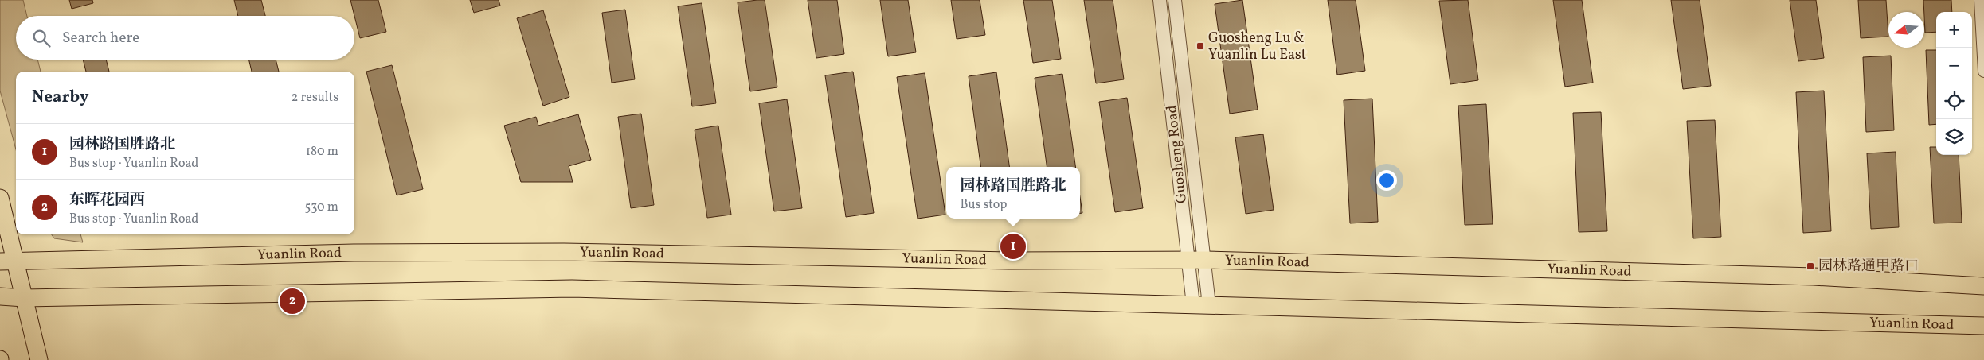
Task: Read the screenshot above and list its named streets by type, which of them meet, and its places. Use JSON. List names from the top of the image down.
{
  "streets": {
    "main road": ["Yuanlin Road"],
    "street": ["Guosheng Road"]
  },
  "crossings": [
    ["Guosheng Road", "Yuanlin Road"]
  ],
  "places": {
    "transit": ["Guosheng Lu & Yuanlin Lu East", "园林路通甲路口"]
  },
  "north": "left",
  "page": {
    "map_buttons": ["+", "−"],
    "search": "Search here",
    "heading": ["Nearby", "2 results"],
    "list": [
      {
        "mark": "1",
        "name": "园林路国胜路北",
        "note": "Bus stop · Yuanlin Road",
        "value": "180 m"
      },
      {
        "mark": "2",
        "name": "东晖花园西",
        "note": "Bus stop · Yuanlin Road",
        "value": "530 m"
      }
    ],
    "popup": ["园林路国胜路北", "Bus stop"],
    "pins": ["1", "2"]
  }
}
